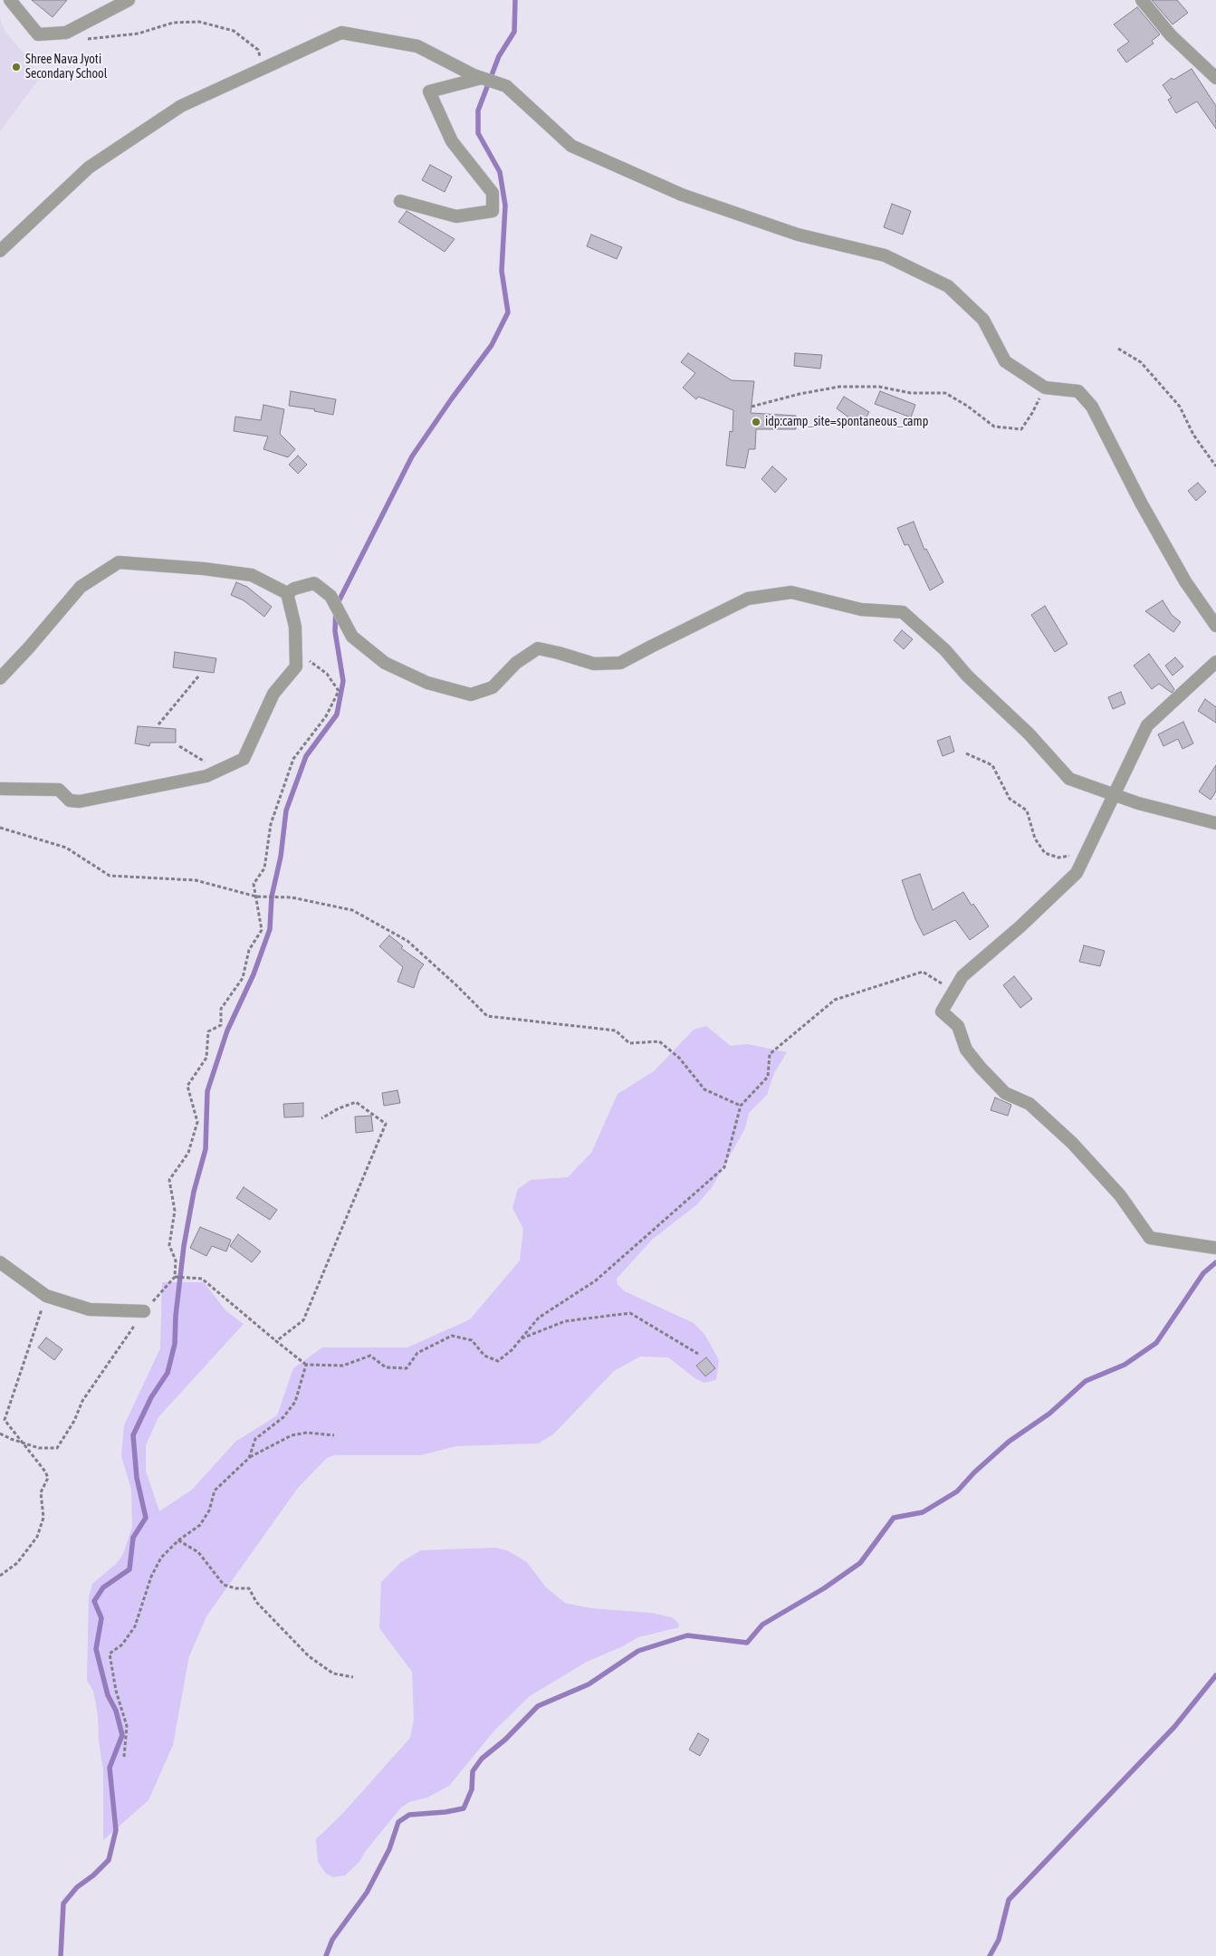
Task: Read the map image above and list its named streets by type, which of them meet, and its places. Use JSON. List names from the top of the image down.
{
  "places": ["Shree Nava Jyoti Secondary School", "idp:camp_site=spontaneous_camp"]
}
